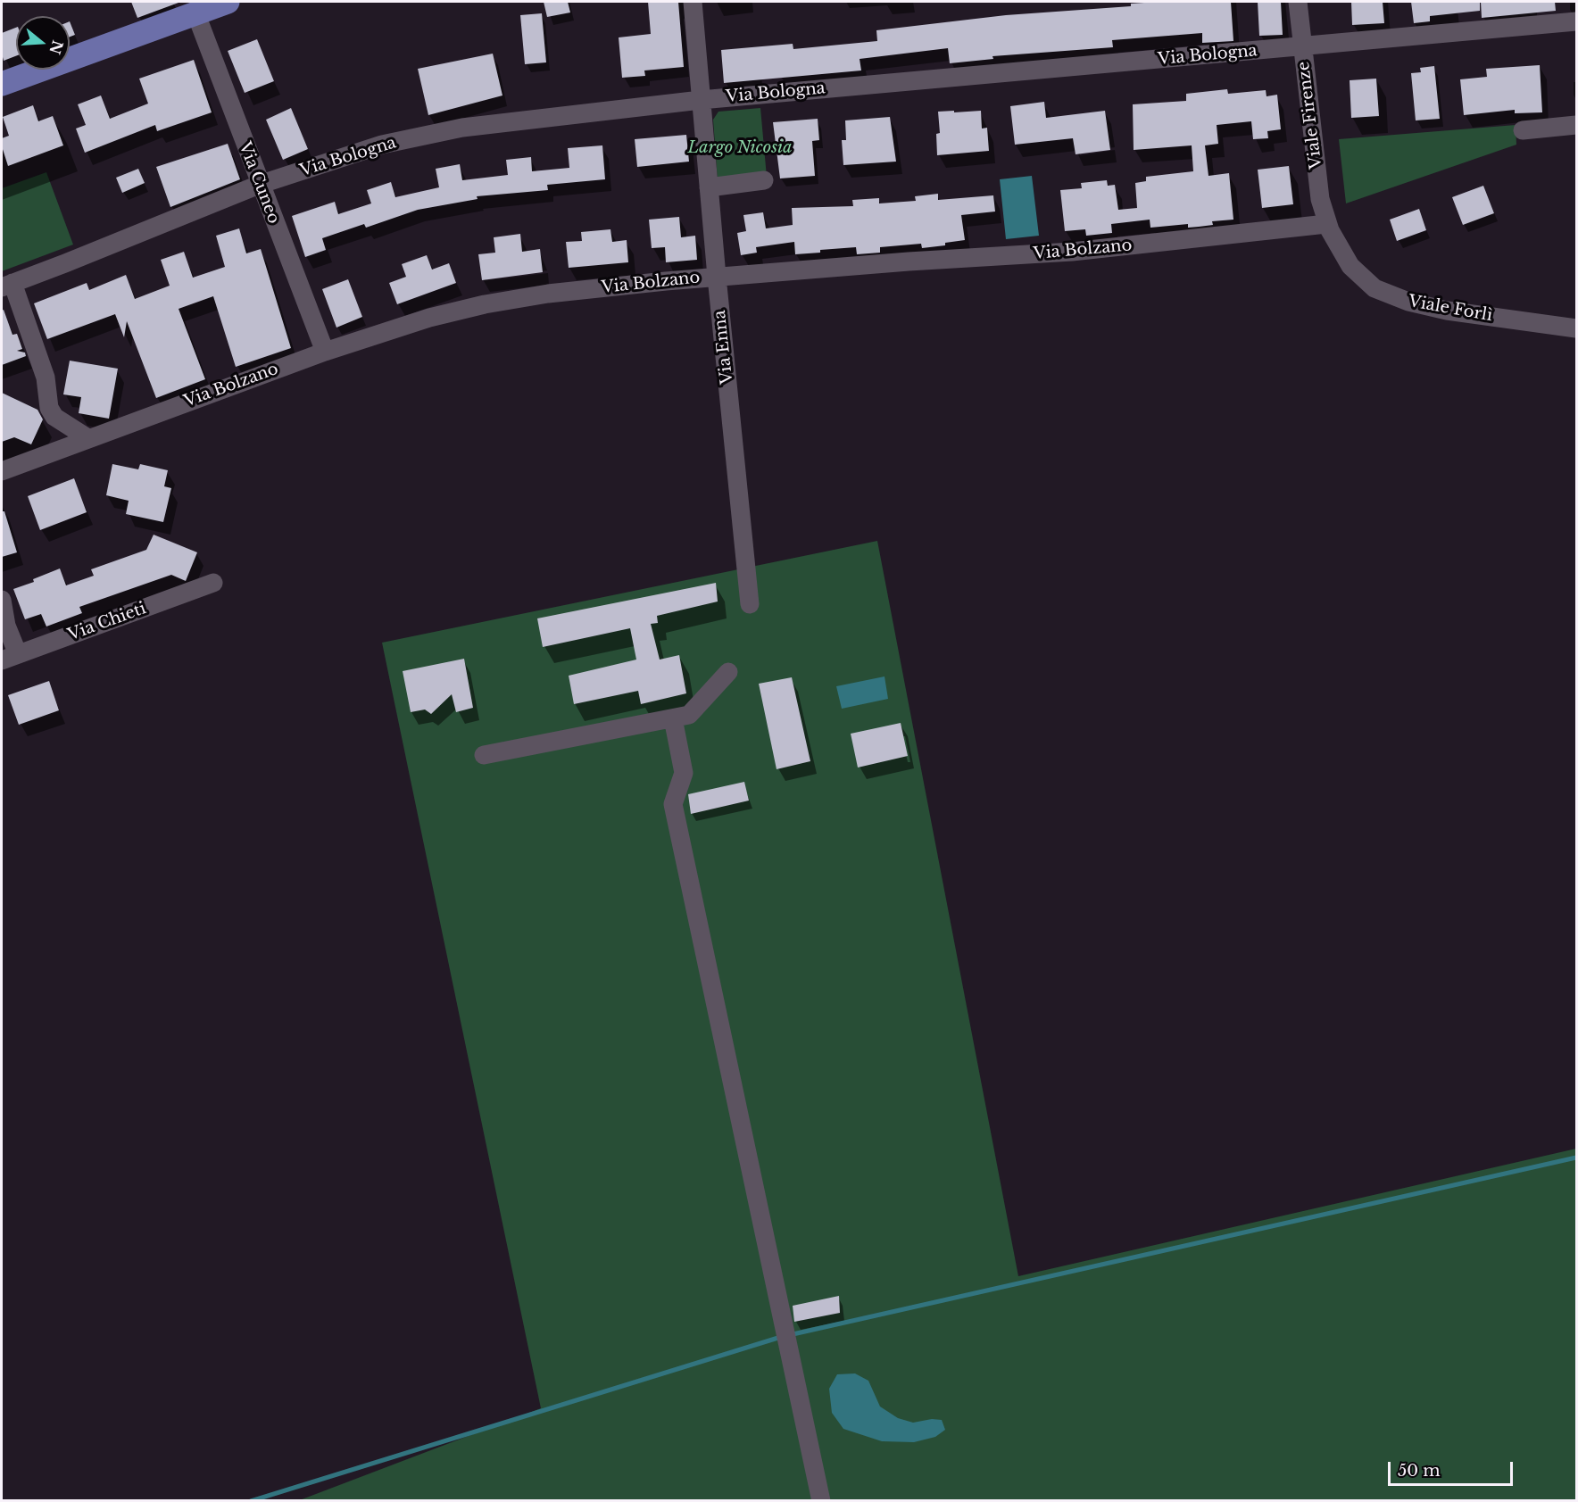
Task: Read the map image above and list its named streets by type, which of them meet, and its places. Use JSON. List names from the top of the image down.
{
  "streets": {
    "street": [
      "Via Bologna",
      "Viale Firenze",
      "Via Cuneo",
      "Via Bolzano",
      "Viale Forlì",
      "Via Enna",
      "Via Chieti"
    ]
  },
  "crossings": [
    ["Via Bologna", "Viale Firenze"],
    ["Via Bologna", "Via Cuneo"],
    ["Via Bologna", "Via Enna"],
    ["Viale Firenze", "Via Bolzano"],
    ["Viale Firenze", "Viale Forlì"],
    ["Via Cuneo", "Via Bolzano"],
    ["Via Bolzano", "Viale Forlì"],
    ["Via Bolzano", "Via Enna"]
  ],
  "parks": ["Largo Nicosia"],
  "scale_bar": "50 m",
  "north": "right"
}
